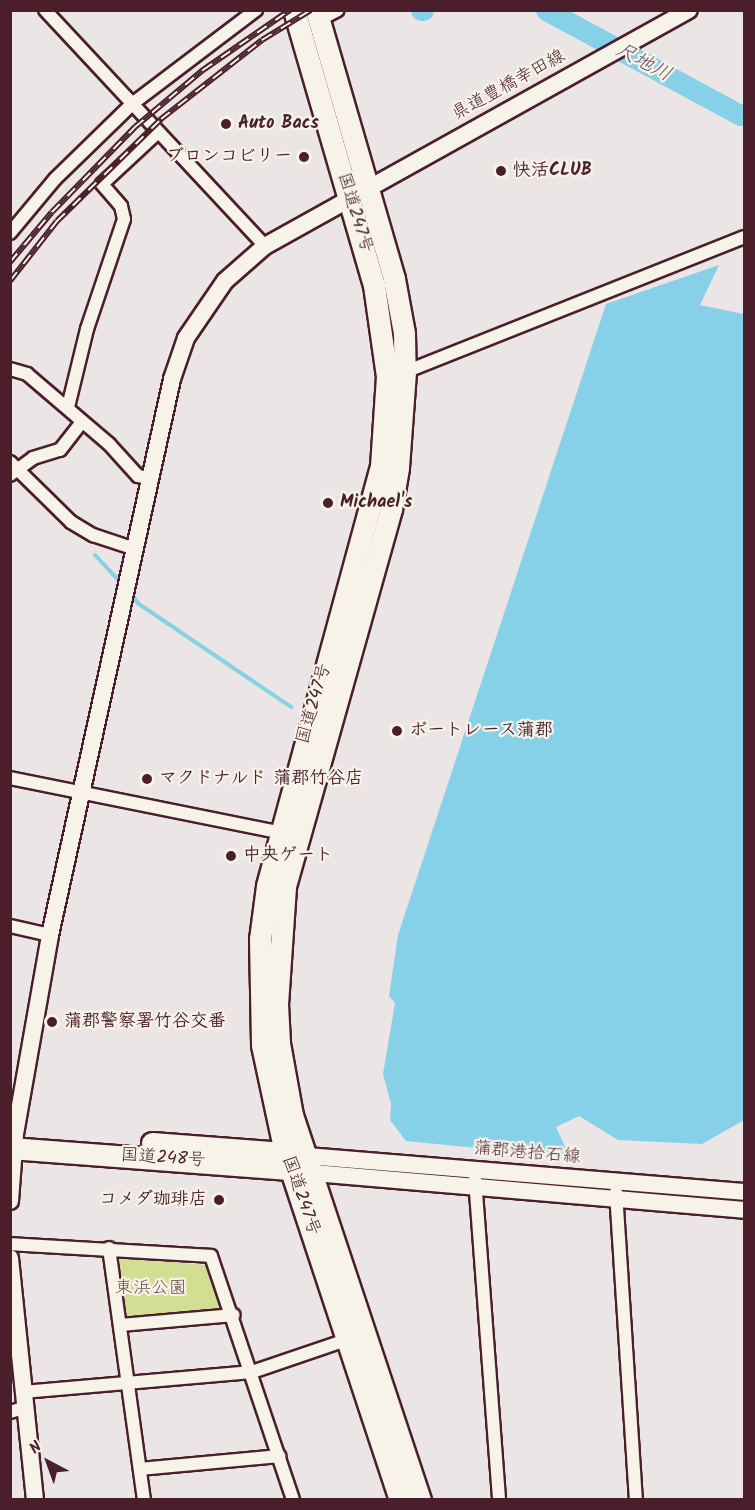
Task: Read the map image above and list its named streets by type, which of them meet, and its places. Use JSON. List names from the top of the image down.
{
  "streets": {
    "highway": ["国道247号", "国道248号"],
    "street": ["県道豊橋幸田線", "蒲郡港拾石線"]
  },
  "crossings": [
    ["県道豊橋幸田線", "国道247号"],
    ["県道豊橋幸田線", "国道248号"],
    ["国道247号", "蒲郡港拾石線"],
    ["国道247号", "国道248号"],
    ["蒲郡港拾石線", "国道248号"]
  ],
  "water": ["尺地川"],
  "parks": ["東浜公園"],
  "places": [
    "Auto Bacs",
    "ブロンコビリー",
    "快活CLUB",
    "Michael's",
    "ボートレース蒲郡",
    "マクドナルド 蒲郡竹谷店",
    "中央ゲート",
    "蒲郡警察署竹谷交番",
    "コメダ珈琲店"
  ],
  "north": "top left"
}
